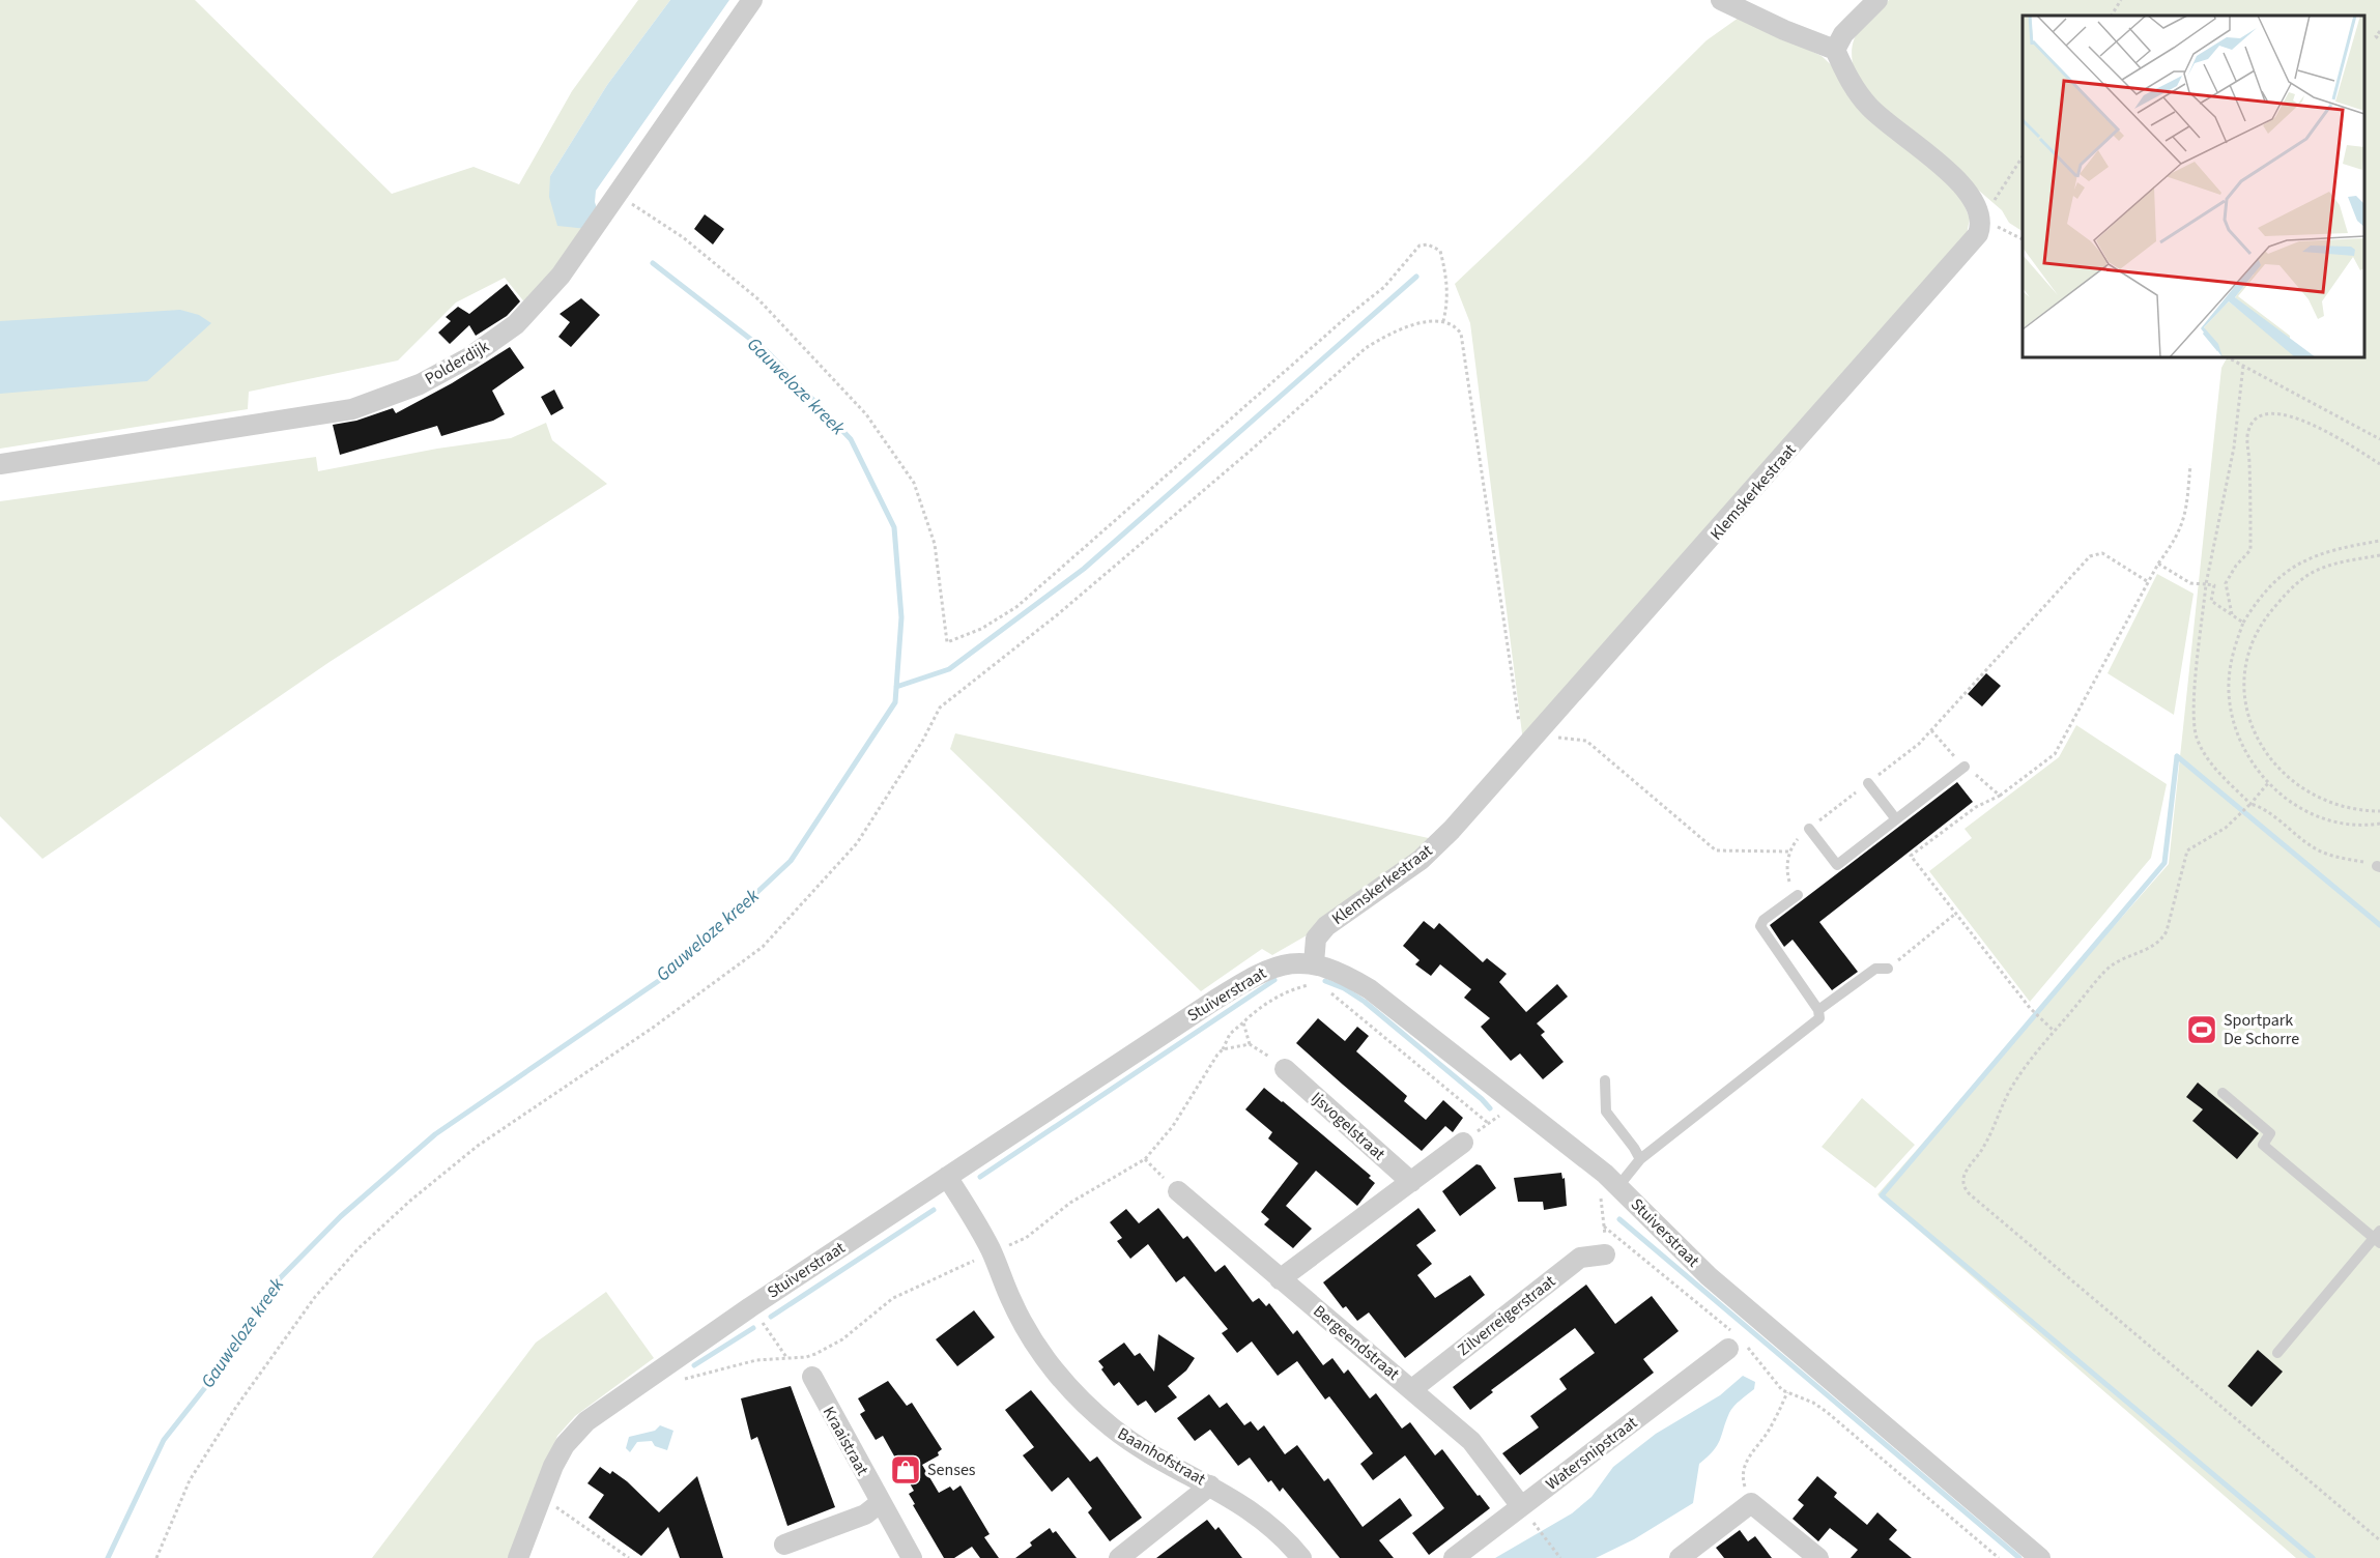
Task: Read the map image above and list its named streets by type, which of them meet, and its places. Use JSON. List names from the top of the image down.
{
  "streets": {
    "street": [
      "Polderdijk",
      "Klemskerkestraat",
      "Stuiverstraat",
      "Ijsvogelstraat",
      "Zilverreigerstraat",
      "Bergeendstraat",
      "Kraaistraat",
      "Watersnipstraat",
      "Baanhofstraat"
    ]
  },
  "crossings": [
    ["Klemskerkestraat", "Stuiverstraat"],
    ["Stuiverstraat", "Baanhofstraat"],
    ["Zilverreigerstraat", "Bergeendstraat"],
    ["Bergeendstraat", "Watersnipstraat"]
  ],
  "water": ["Gauweloze kreek"],
  "places": {
    "sports": ["Sportpark De Schorre"],
    "shop": ["Senses"]
  }
}
